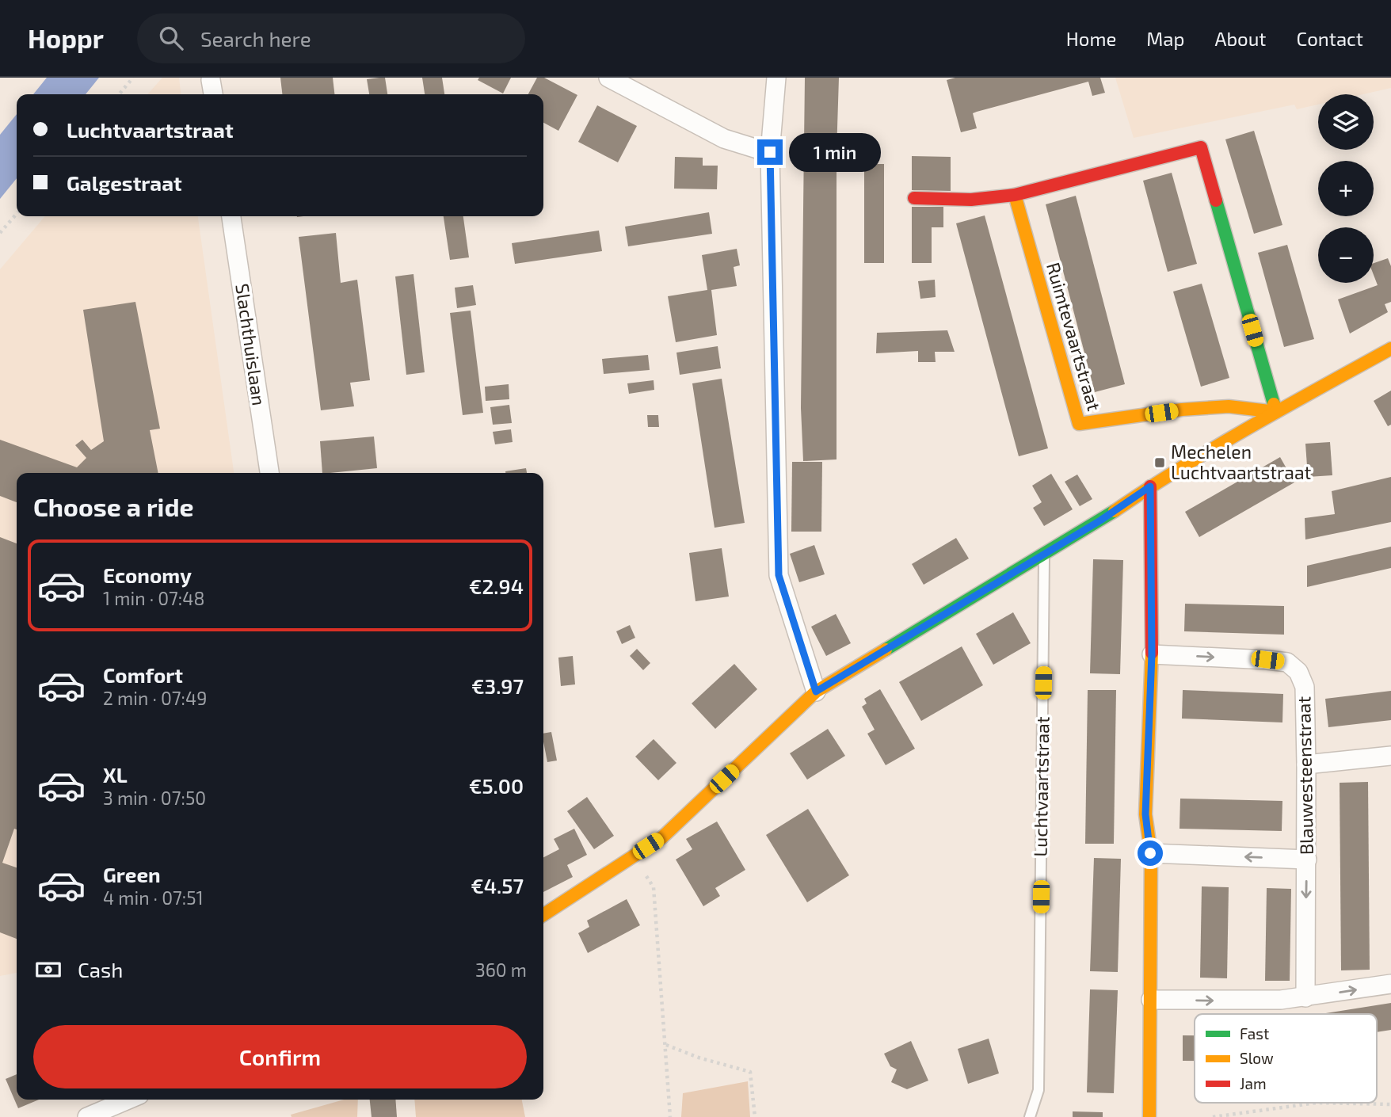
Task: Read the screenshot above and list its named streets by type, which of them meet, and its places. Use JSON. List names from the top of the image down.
{
  "streets": {
    "street": ["Ruimtevaartstraat", "Slachthuislaan", "Blauwesteenstraat"],
    "lane": ["Luchtvaartstraat"]
  },
  "places": {
    "transit": ["Mechelen Luchtvaartstraat"]
  },
  "legend": ["Fast", "Slow", "Jam"],
  "page": {
    "header": "Hoppr",
    "search": "Search here",
    "nav": [
      "Home",
      "Map",
      "About",
      "Contact"
    ],
    "map_buttons": ["+", "−"],
    "banner": ["Luchtvaartstraat", "Galgestraat"],
    "bubble": "1 min",
    "heading": "Choose a ride",
    "list": [
      {
        "name": "Economy",
        "note": "1 min · 07:48",
        "value": "€2.94"
      },
      {
        "name": "Comfort",
        "note": "2 min · 07:49",
        "value": "€3.97"
      },
      {
        "name": "XL",
        "note": "3 min · 07:50",
        "value": "€5.00"
      },
      {
        "name": "Green",
        "note": "4 min · 07:51",
        "value": "€4.57"
      }
    ],
    "pay": ["Cash", "360 m"],
    "buttons": "Confirm"
  }
}
